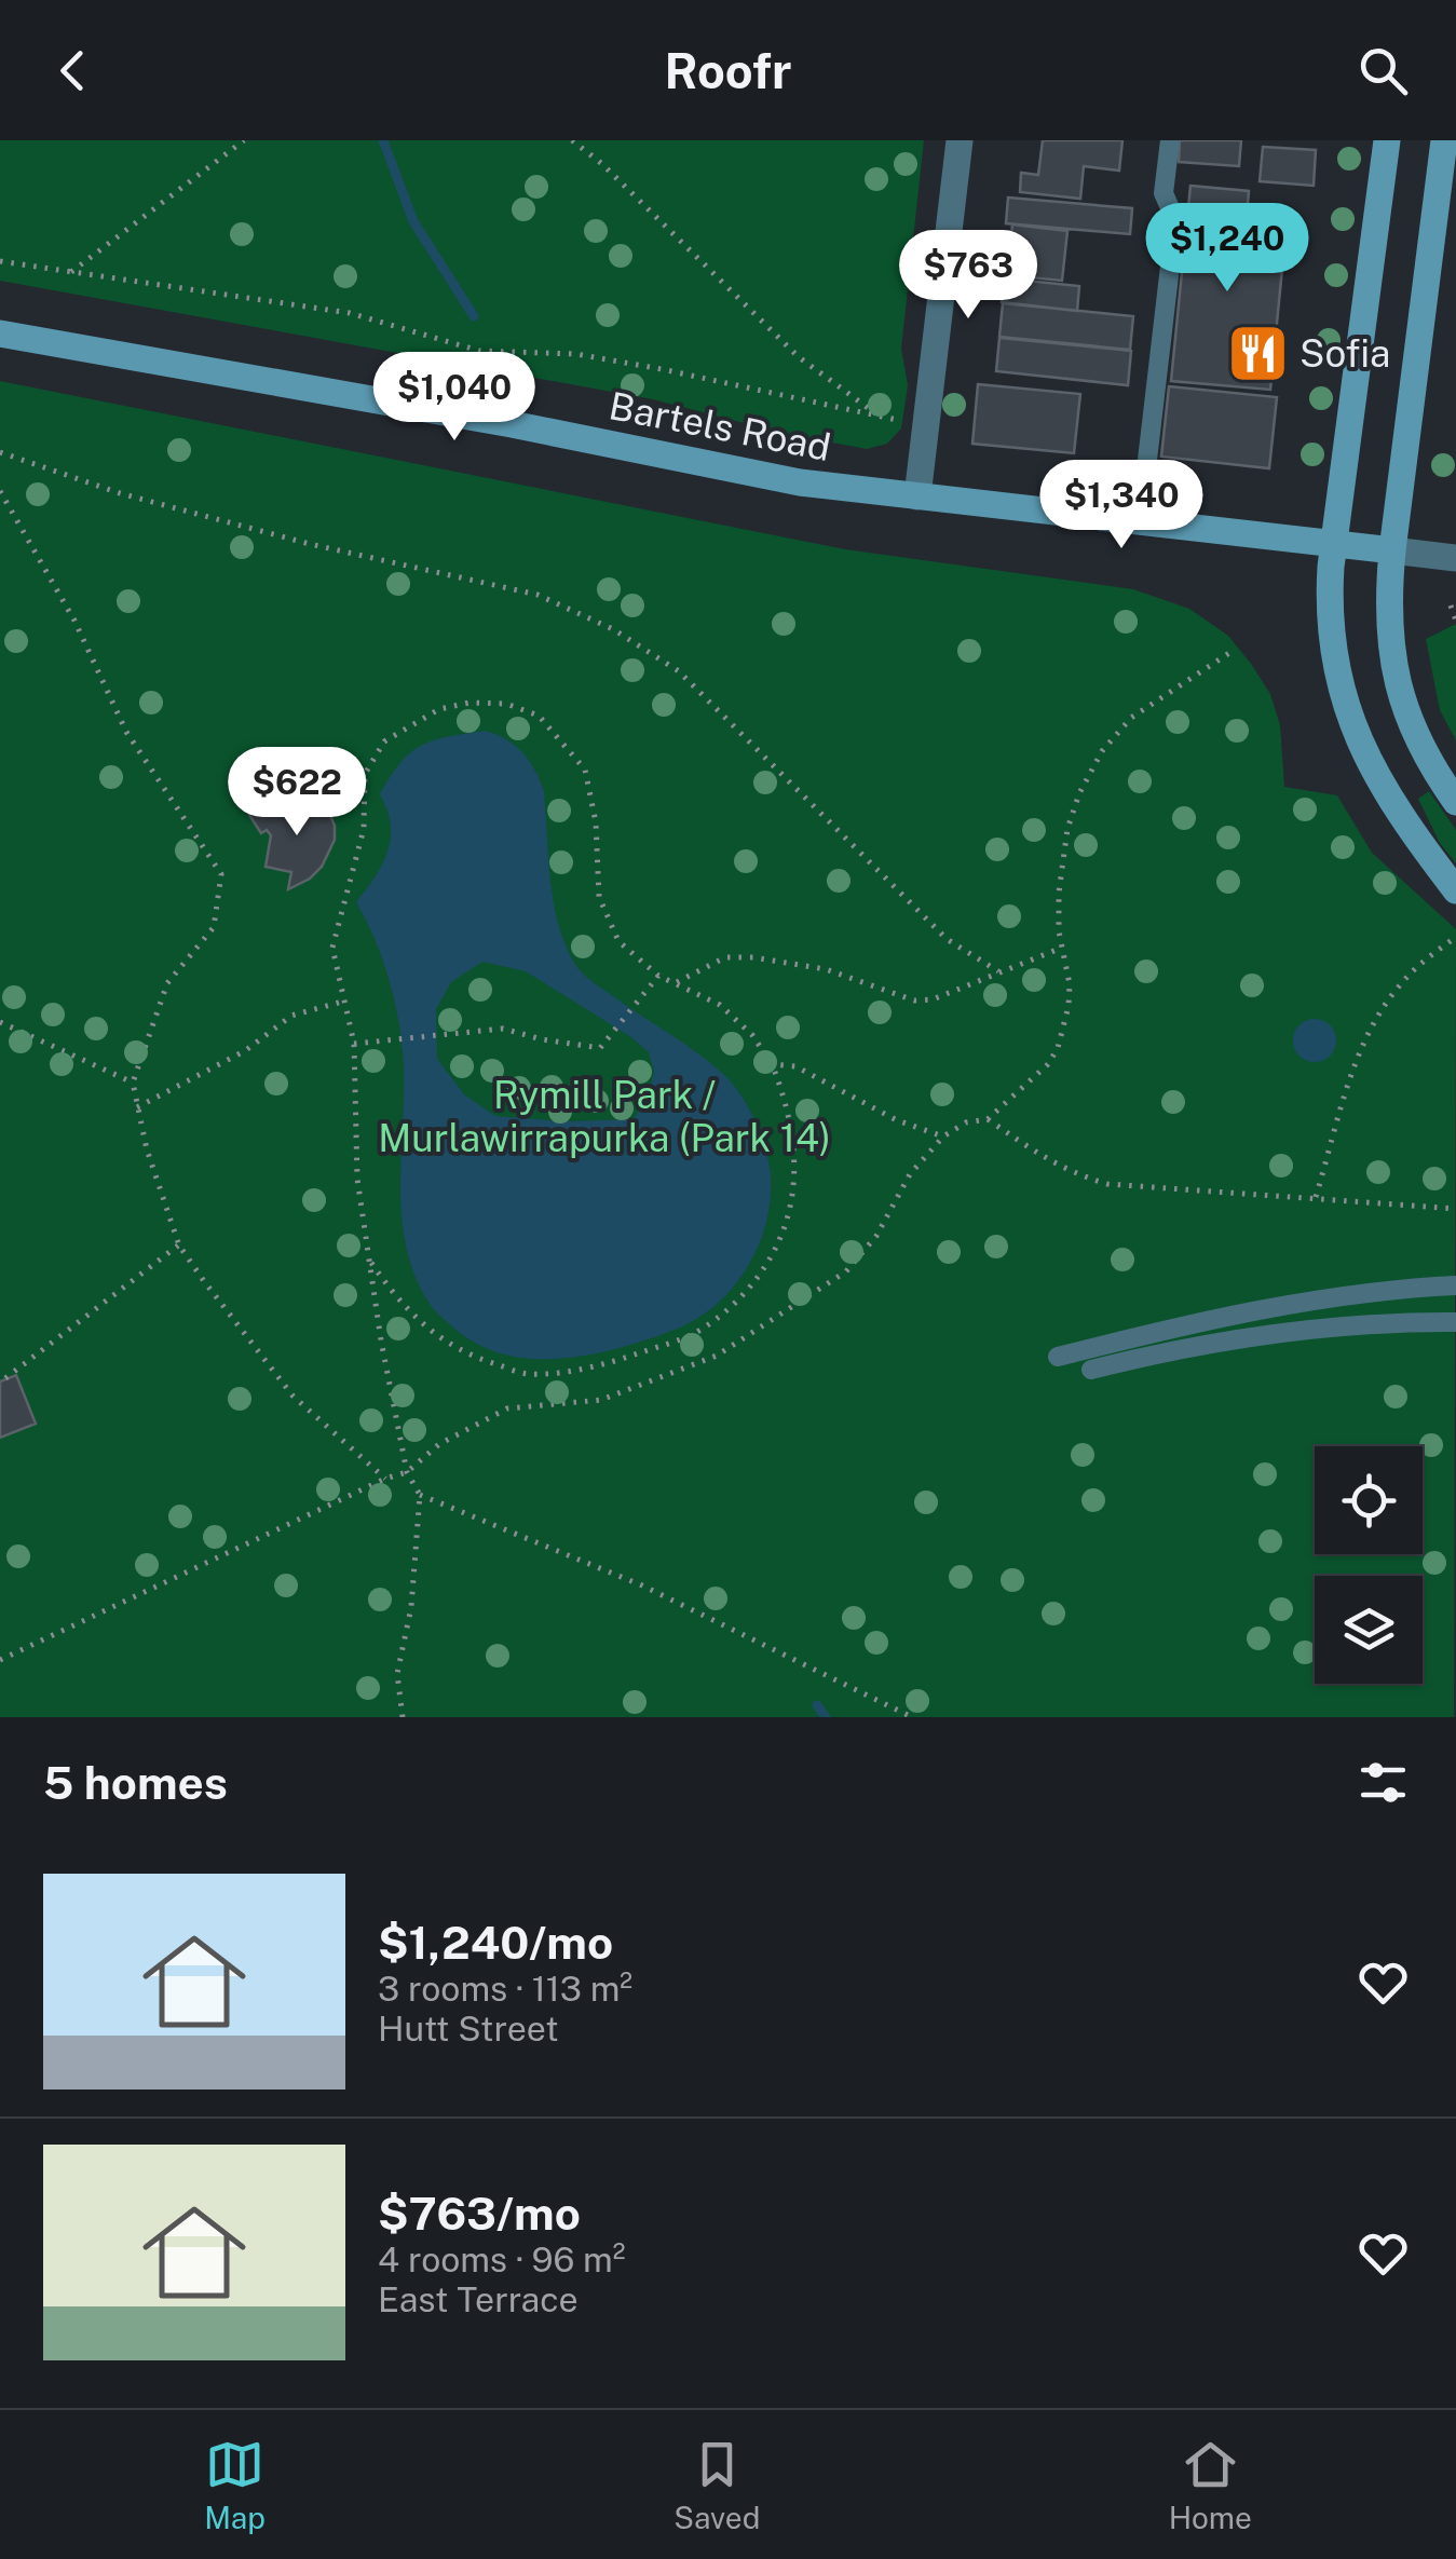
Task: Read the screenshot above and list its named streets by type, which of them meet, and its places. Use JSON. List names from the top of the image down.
{
  "streets": {
    "main road": ["Bartels Road"]
  },
  "parks": ["Rymill Park / Murlawirrapurka (Park 14)"],
  "places": {
    "restaurant": ["Sofia"]
  },
  "page": {
    "header": "Roofr",
    "price": [
      "$1,240",
      "$763",
      "$1,040",
      "$1,340",
      "$622"
    ],
    "heading": "5 homes",
    "list": [
      {
        "name": "$1,240/mo",
        "note": "3 rooms · 113 m² · Hutt Street"
      },
      {
        "name": "$763/mo",
        "note": "4 rooms · 96 m² · East Terrace"
      }
    ],
    "tabs": ["Map", "Saved", "Home"]
  }
}
